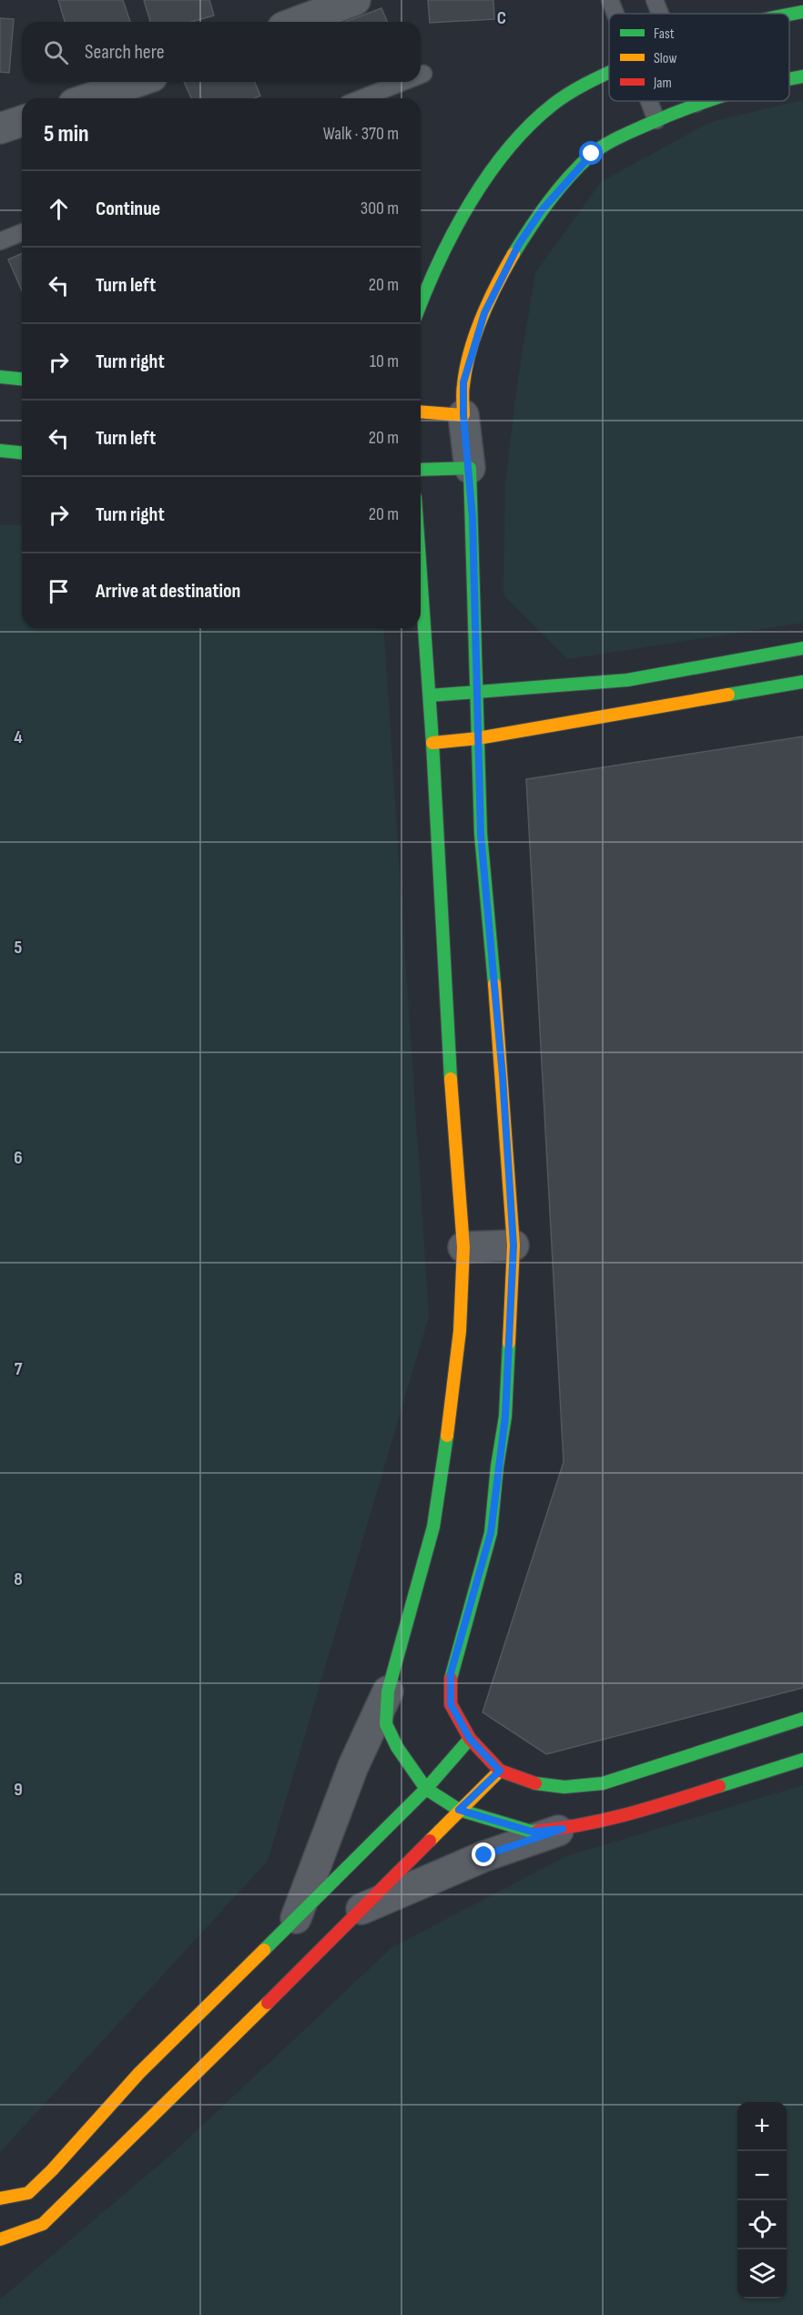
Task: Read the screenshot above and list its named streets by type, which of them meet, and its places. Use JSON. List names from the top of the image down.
{
  "legend": ["Fast", "Slow", "Jam"],
  "page": {
    "search": "Search here",
    "heading": ["5 min", "Walk · 370 m"],
    "list": [
      ["Continue", "300 m"],
      ["Turn left", "20 m"],
      ["Turn right", "10 m"],
      ["Turn left", "20 m"],
      ["Turn right", "20 m"],
      "Arrive at destination"
    ],
    "map_buttons": ["+", "−"]
  },
  "grid": {
    "columns": ["C"],
    "rows": [
      "4",
      "5",
      "6",
      "7",
      "8",
      "9"
    ]
  }
}
